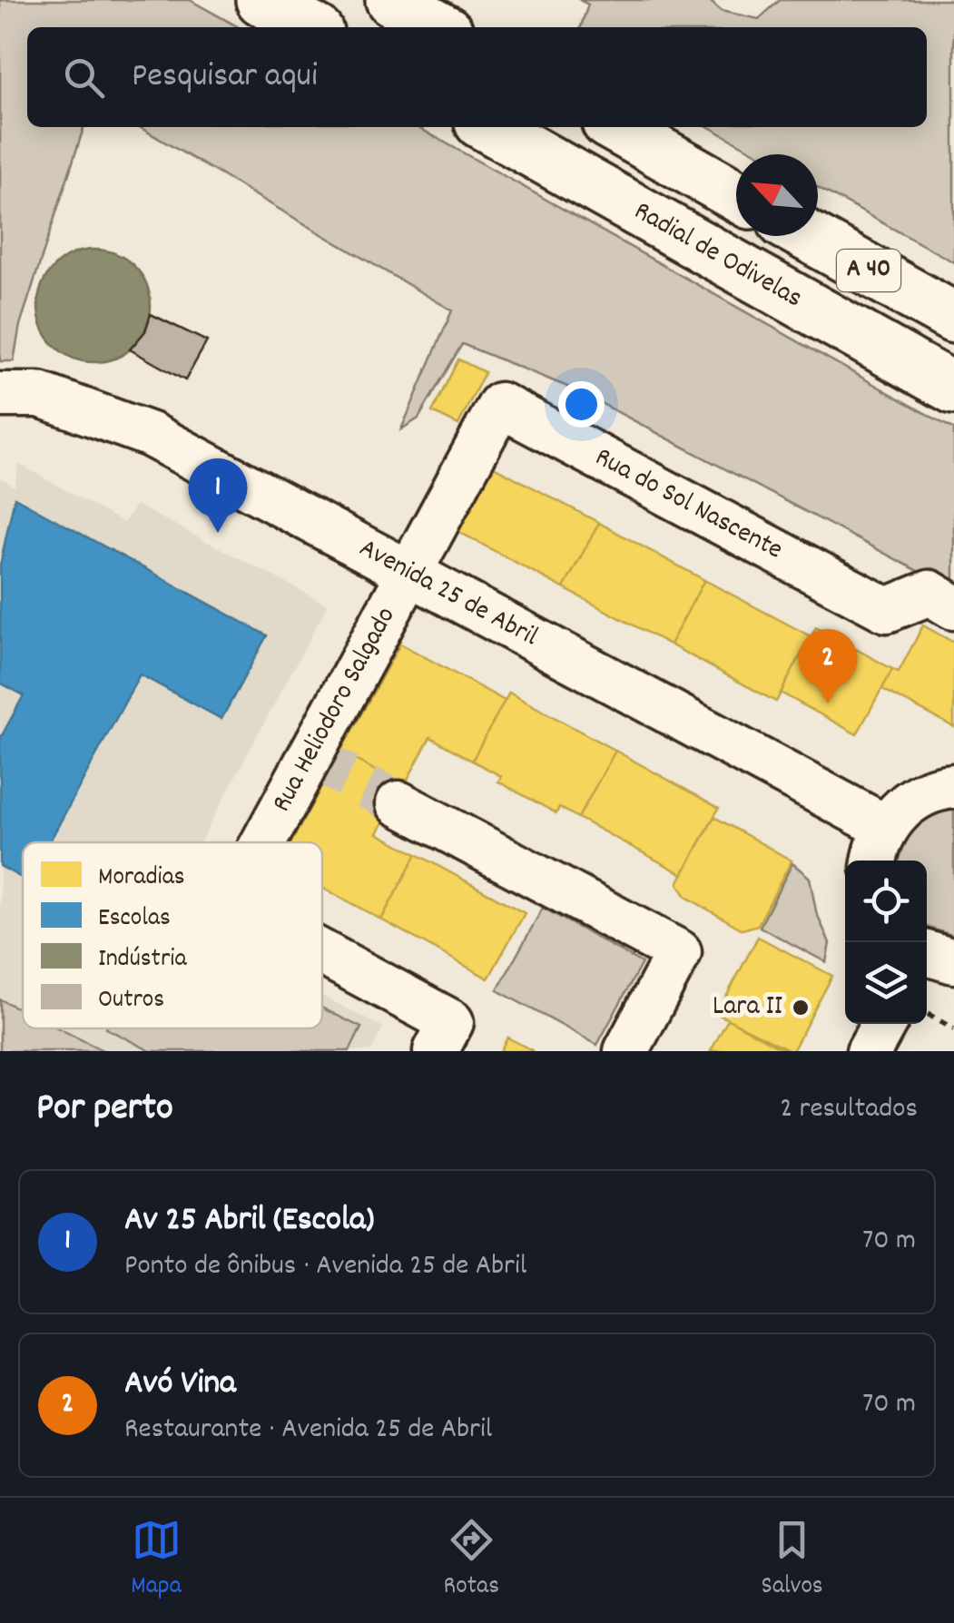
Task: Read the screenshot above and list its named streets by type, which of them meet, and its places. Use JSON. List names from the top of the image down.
{
  "streets": {
    "highway": ["Radial de Odivelas", "A 40"],
    "street": ["Rua do Sol Nascente", "Avenida 25 de Abril", "Rua Heliodoro Salgado"]
  },
  "crossings": [
    ["Rua do Sol Nascente", "Avenida 25 de Abril"],
    ["Rua do Sol Nascente", "Rua Heliodoro Salgado"],
    ["Avenida 25 de Abril", "Rua Heliodoro Salgado"]
  ],
  "places": ["Lara II"],
  "legend": [
    "Moradias",
    "Escolas",
    "Indústria",
    "Outros"
  ],
  "north": "top left",
  "page": {
    "search": "Pesquisar aqui",
    "pins": ["1", "2"],
    "heading": ["Por perto", "2 resultados"],
    "list": [
      {
        "mark": "1",
        "name": "Av 25 Abril (Escola)",
        "note": "Ponto de ônibus · Avenida 25 de Abril",
        "value": "70 m"
      },
      {
        "mark": "2",
        "name": "Avó Vina",
        "note": "Restaurante · Avenida 25 de Abril",
        "value": "70 m"
      }
    ],
    "nav": ["Mapa", "Rotas", "Salvos"]
  }
}
